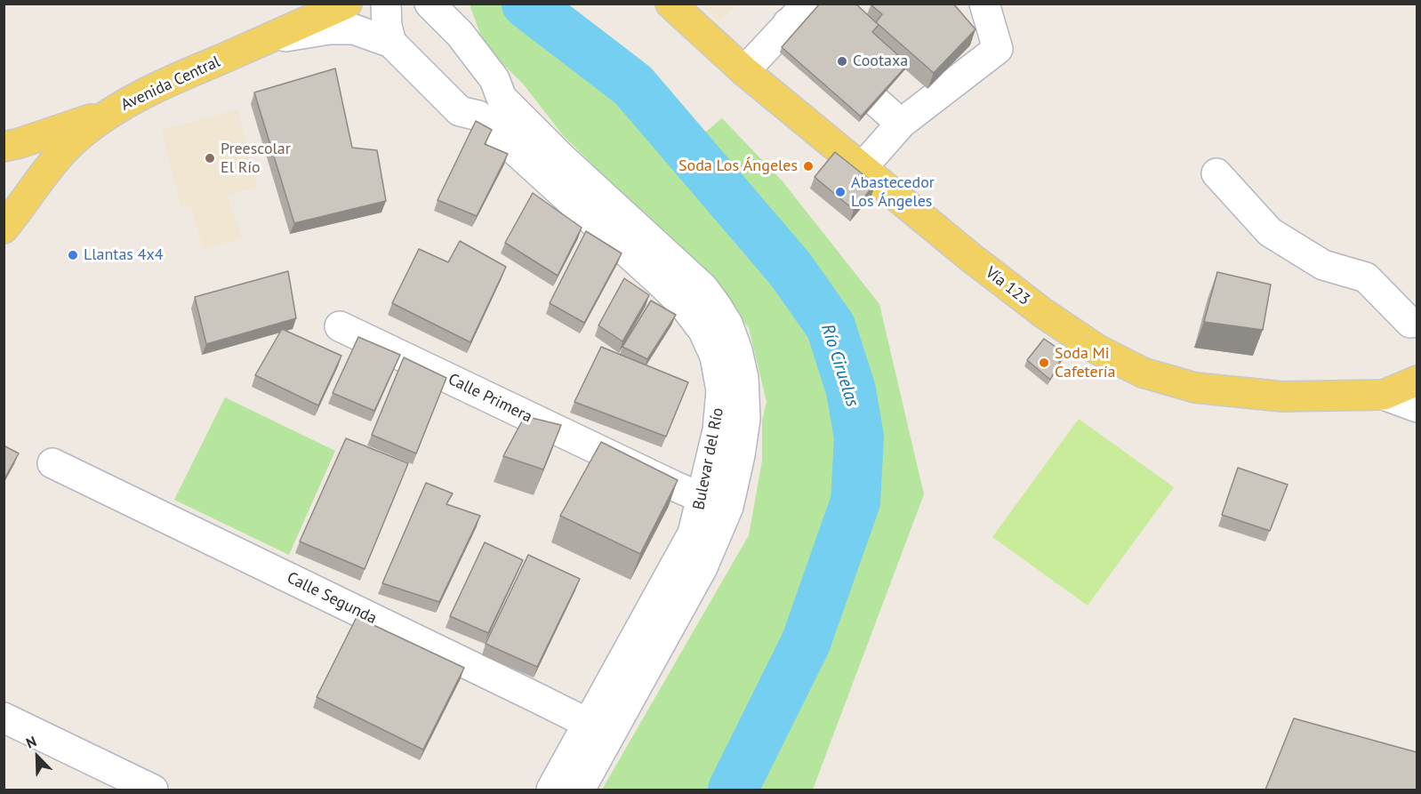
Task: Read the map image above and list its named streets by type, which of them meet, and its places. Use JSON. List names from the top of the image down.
{
  "streets": {
    "main road": ["Avenida Central", "Vía 123"],
    "street": ["Calle Primera", "Bulevar del Río", "Calle Segunda"]
  },
  "crossings": [
    ["Avenida Central", "Bulevar del Río"],
    ["Calle Primera", "Bulevar del Río"],
    ["Bulevar del Río", "Calle Segunda"]
  ],
  "water": ["Río Ciruelas"],
  "places": [
    "Cootaxa",
    "Preescolar El Río",
    "Soda Los Ángeles",
    "Abastecedor Los Ángeles",
    "Llantas 4x4",
    "Soda Mi Cafetería"
  ],
  "north": "top left"
}
